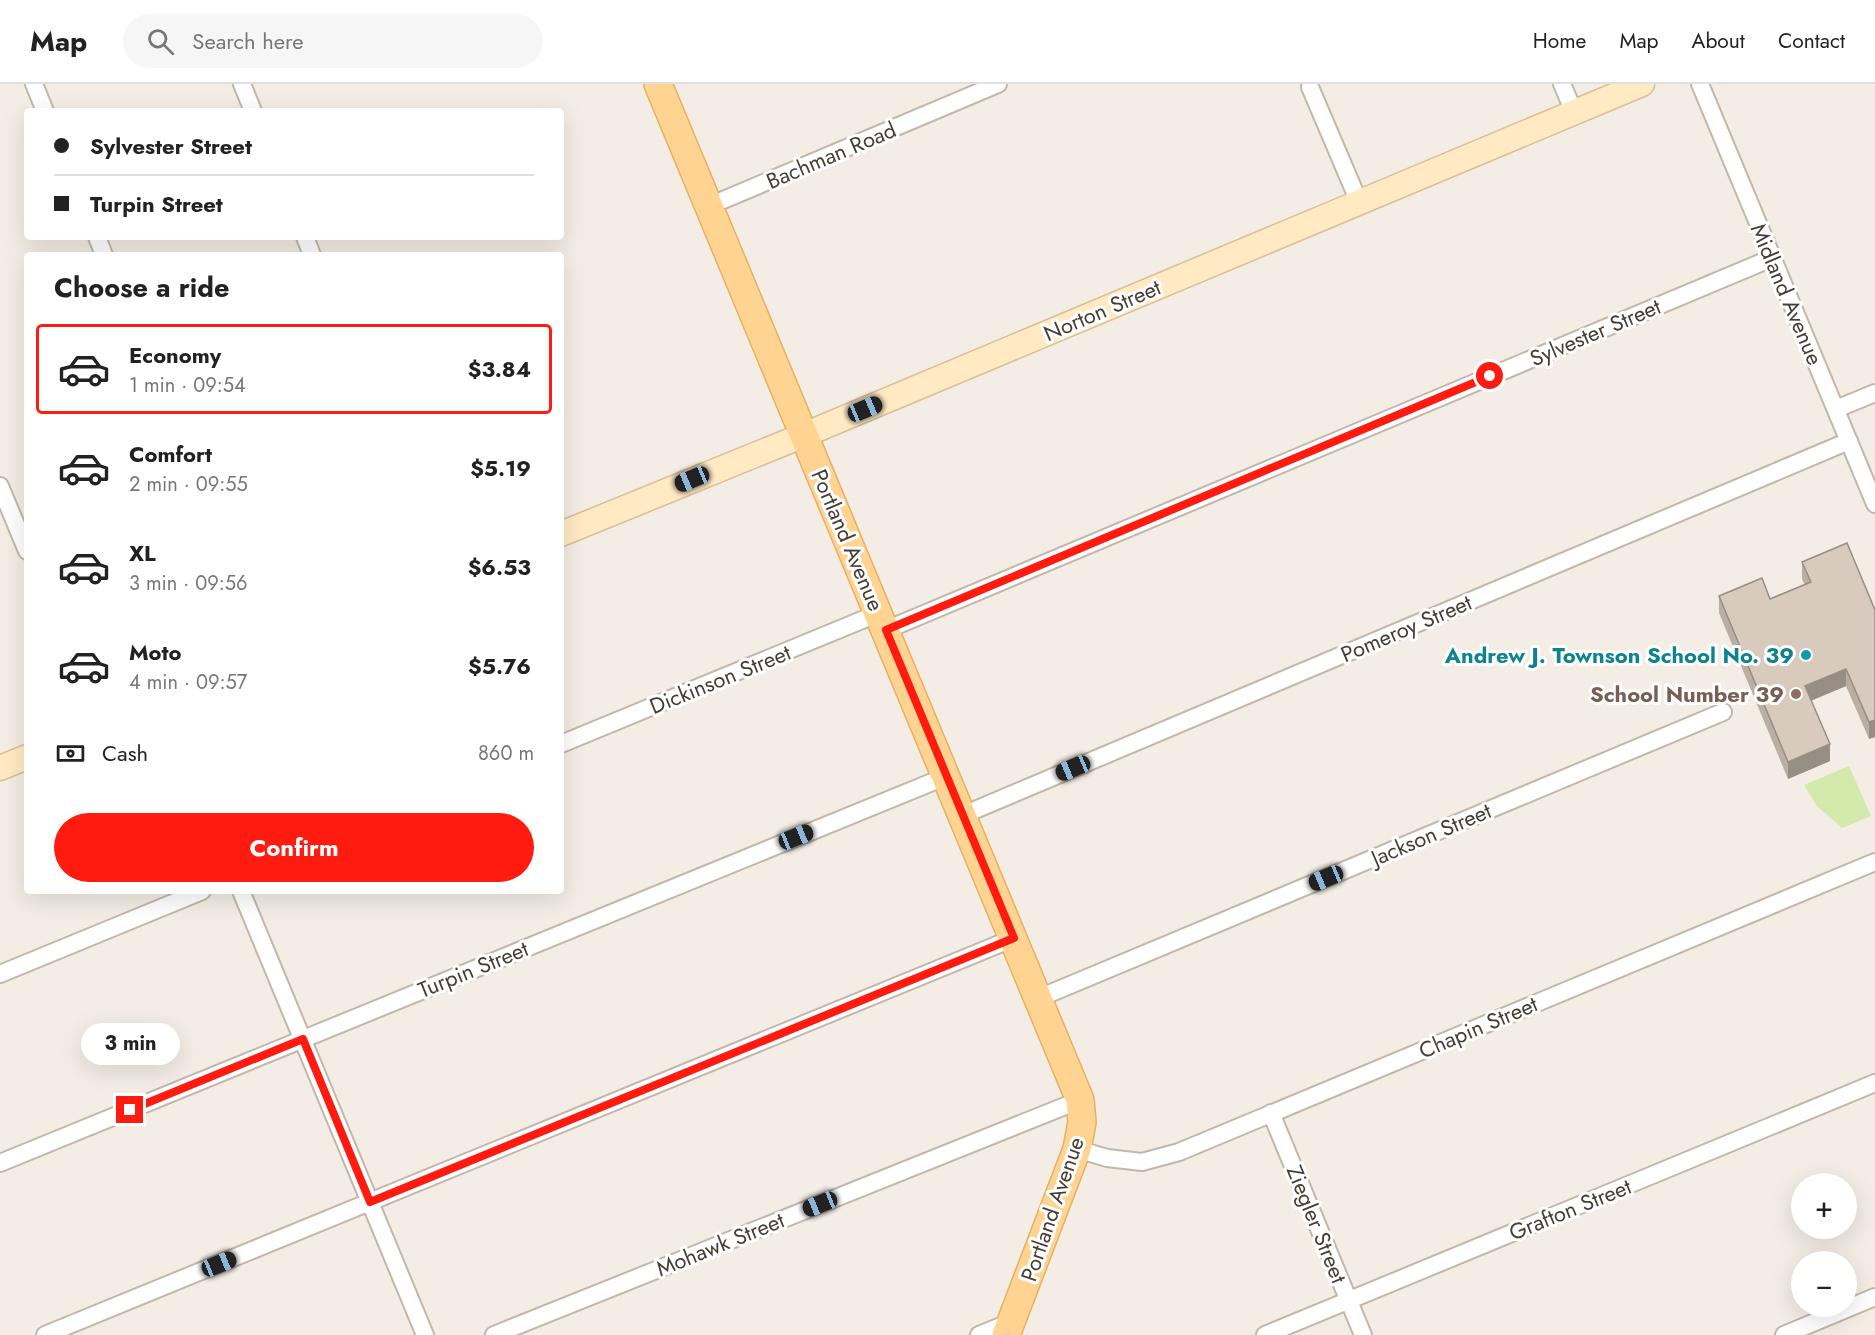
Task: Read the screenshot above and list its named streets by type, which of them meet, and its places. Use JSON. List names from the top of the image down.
{
  "streets": {
    "main road": ["Norton Street", "Portland Avenue"],
    "street": [
      "Bachman Road",
      "Midland Avenue",
      "Sylvester Street",
      "Pomeroy Street",
      "Dickinson Street",
      "Jackson Street",
      "Turpin Street",
      "Chapin Street",
      "Grafton Street",
      "Ziegler Street",
      "Mohawk Street"
    ]
  },
  "crossings": [
    ["Bachman Road", "Portland Avenue"],
    ["Midland Avenue", "Sylvester Street"],
    ["Midland Avenue", "Pomeroy Street"],
    ["Norton Street", "Portland Avenue"],
    ["Sylvester Street", "Portland Avenue"],
    ["Sylvester Street", "Dickinson Street"],
    ["Portland Avenue", "Pomeroy Street"],
    ["Portland Avenue", "Dickinson Street"],
    ["Portland Avenue", "Jackson Street"],
    ["Portland Avenue", "Turpin Street"],
    ["Portland Avenue", "Chapin Street"],
    ["Portland Avenue", "Mohawk Street"],
    ["Chapin Street", "Ziegler Street"],
    ["Grafton Street", "Ziegler Street"]
  ],
  "places": ["Andrew J. Townson School No. 39", "School Number 39"],
  "page": {
    "header": "Map",
    "search": "Search here",
    "nav": [
      "Home",
      "Map",
      "About",
      "Contact"
    ],
    "banner": ["Sylvester Street", "Turpin Street"],
    "heading": "Choose a ride",
    "list": [
      {
        "name": "Economy",
        "note": "1 min · 09:54",
        "value": "$3.84"
      },
      {
        "name": "Comfort",
        "note": "2 min · 09:55",
        "value": "$5.19"
      },
      {
        "name": "XL",
        "note": "3 min · 09:56",
        "value": "$6.53"
      },
      {
        "name": "Moto",
        "note": "4 min · 09:57",
        "value": "$5.76"
      }
    ],
    "pay": ["Cash", "860 m"],
    "buttons": "Confirm",
    "bubble": "3 min",
    "map_buttons": ["+", "−"]
  }
}
